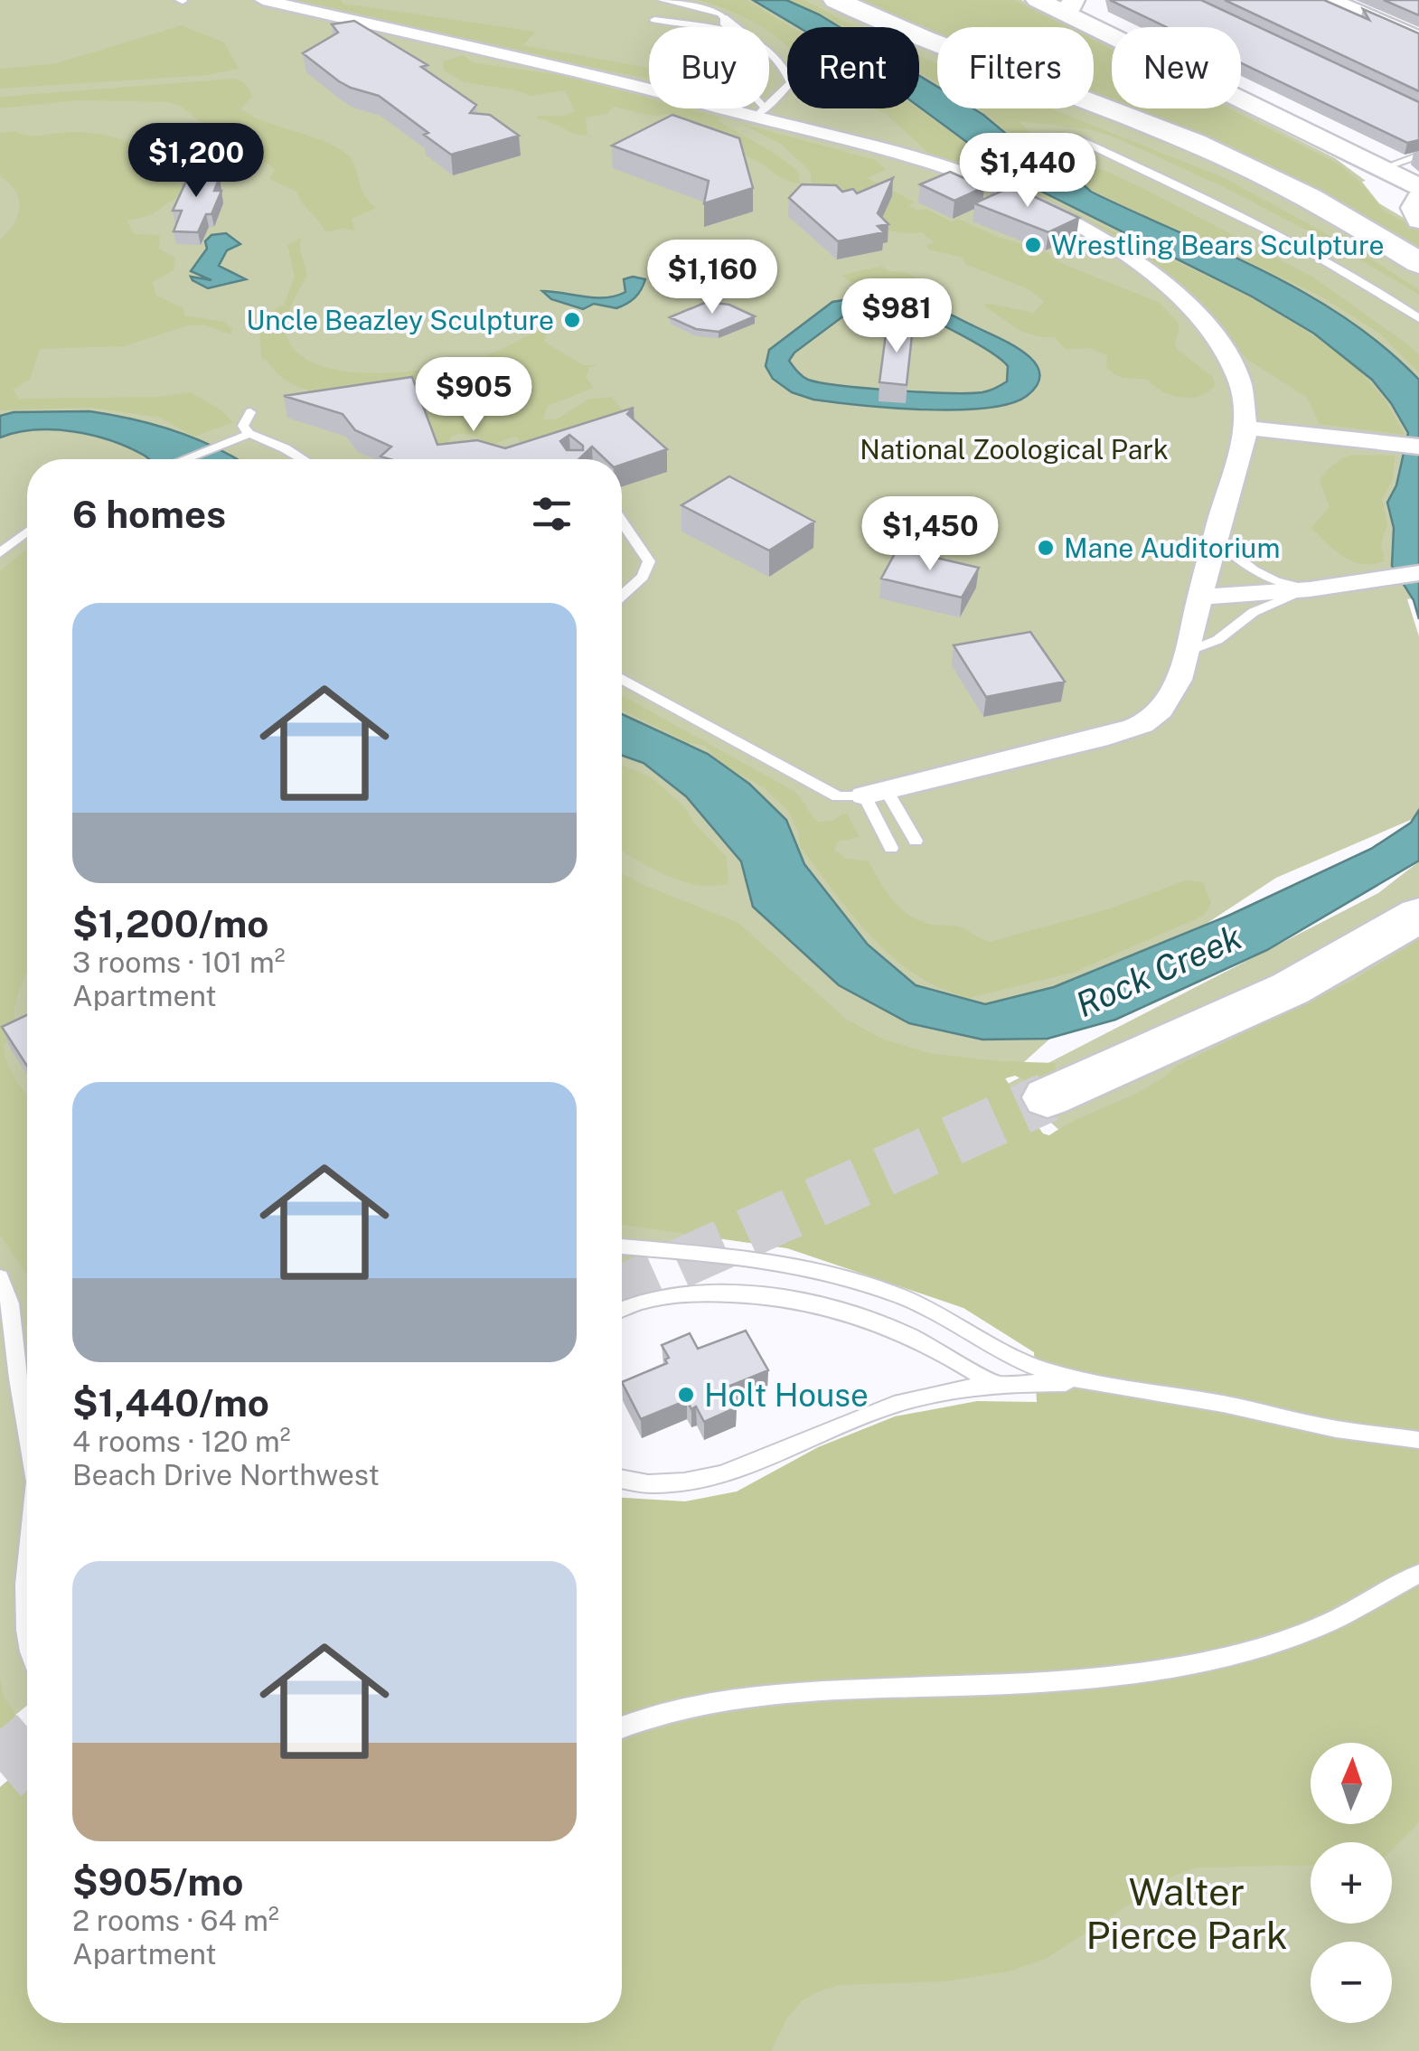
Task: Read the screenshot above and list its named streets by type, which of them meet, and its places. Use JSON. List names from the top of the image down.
{
  "water": ["Rock Creek"],
  "parks": ["National Zoological Park", "Walter Pierce Park"],
  "places": [
    "Wrestling Bears Sculpture",
    "Uncle Beazley Sculpture",
    "Mane Auditorium",
    "Holt House"
  ],
  "north": "top",
  "page": {
    "chip": [
      "Buy",
      "Rent",
      "Filters",
      "New"
    ],
    "price": [
      "$1,200",
      "$1,440",
      "$1,160",
      "$981",
      "$905",
      "$1,450"
    ],
    "heading": "6 homes",
    "list": [
      {
        "name": "$1,200/mo",
        "note": "3 rooms · 101 m² · Apartment"
      },
      {
        "name": "$1,440/mo",
        "note": "4 rooms · 120 m² · Beach Drive Northwest"
      },
      {
        "name": "$905/mo",
        "note": "2 rooms · 64 m² · Apartment"
      }
    ],
    "map_buttons": ["+", "−"]
  }
}
